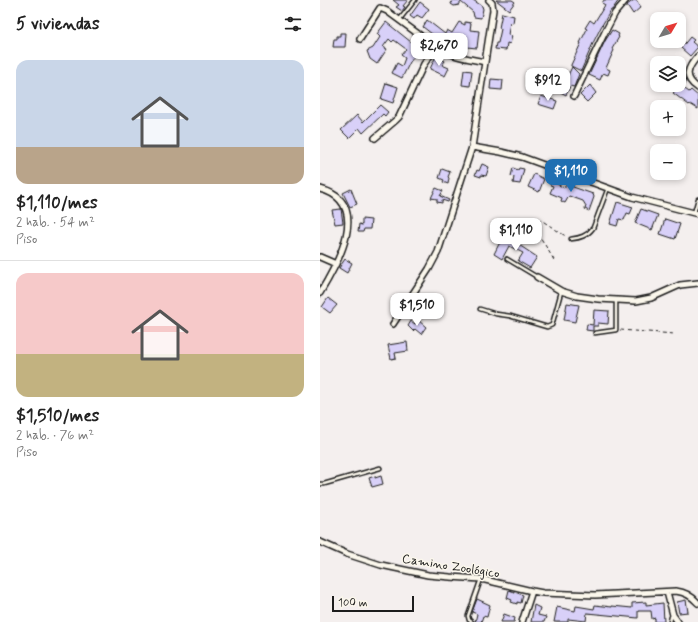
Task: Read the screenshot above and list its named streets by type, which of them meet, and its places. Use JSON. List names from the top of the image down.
{
  "streets": {
    "street": ["Camino Zoológico"]
  },
  "scale_bar": "100 m",
  "north": "top right",
  "page": {
    "heading": "5 viviendas",
    "map_buttons": ["+", "−"],
    "price": [
      "$2,670",
      "$912",
      "$1,110",
      "$1,110",
      "$1,510"
    ],
    "list": [
      {
        "name": "$1,110/mes",
        "note": "2 hab. · 54 m² · Piso"
      },
      {
        "name": "$1,510/mes",
        "note": "2 hab. · 76 m² · Piso"
      }
    ],
    "scale": "100 m"
  }
}
